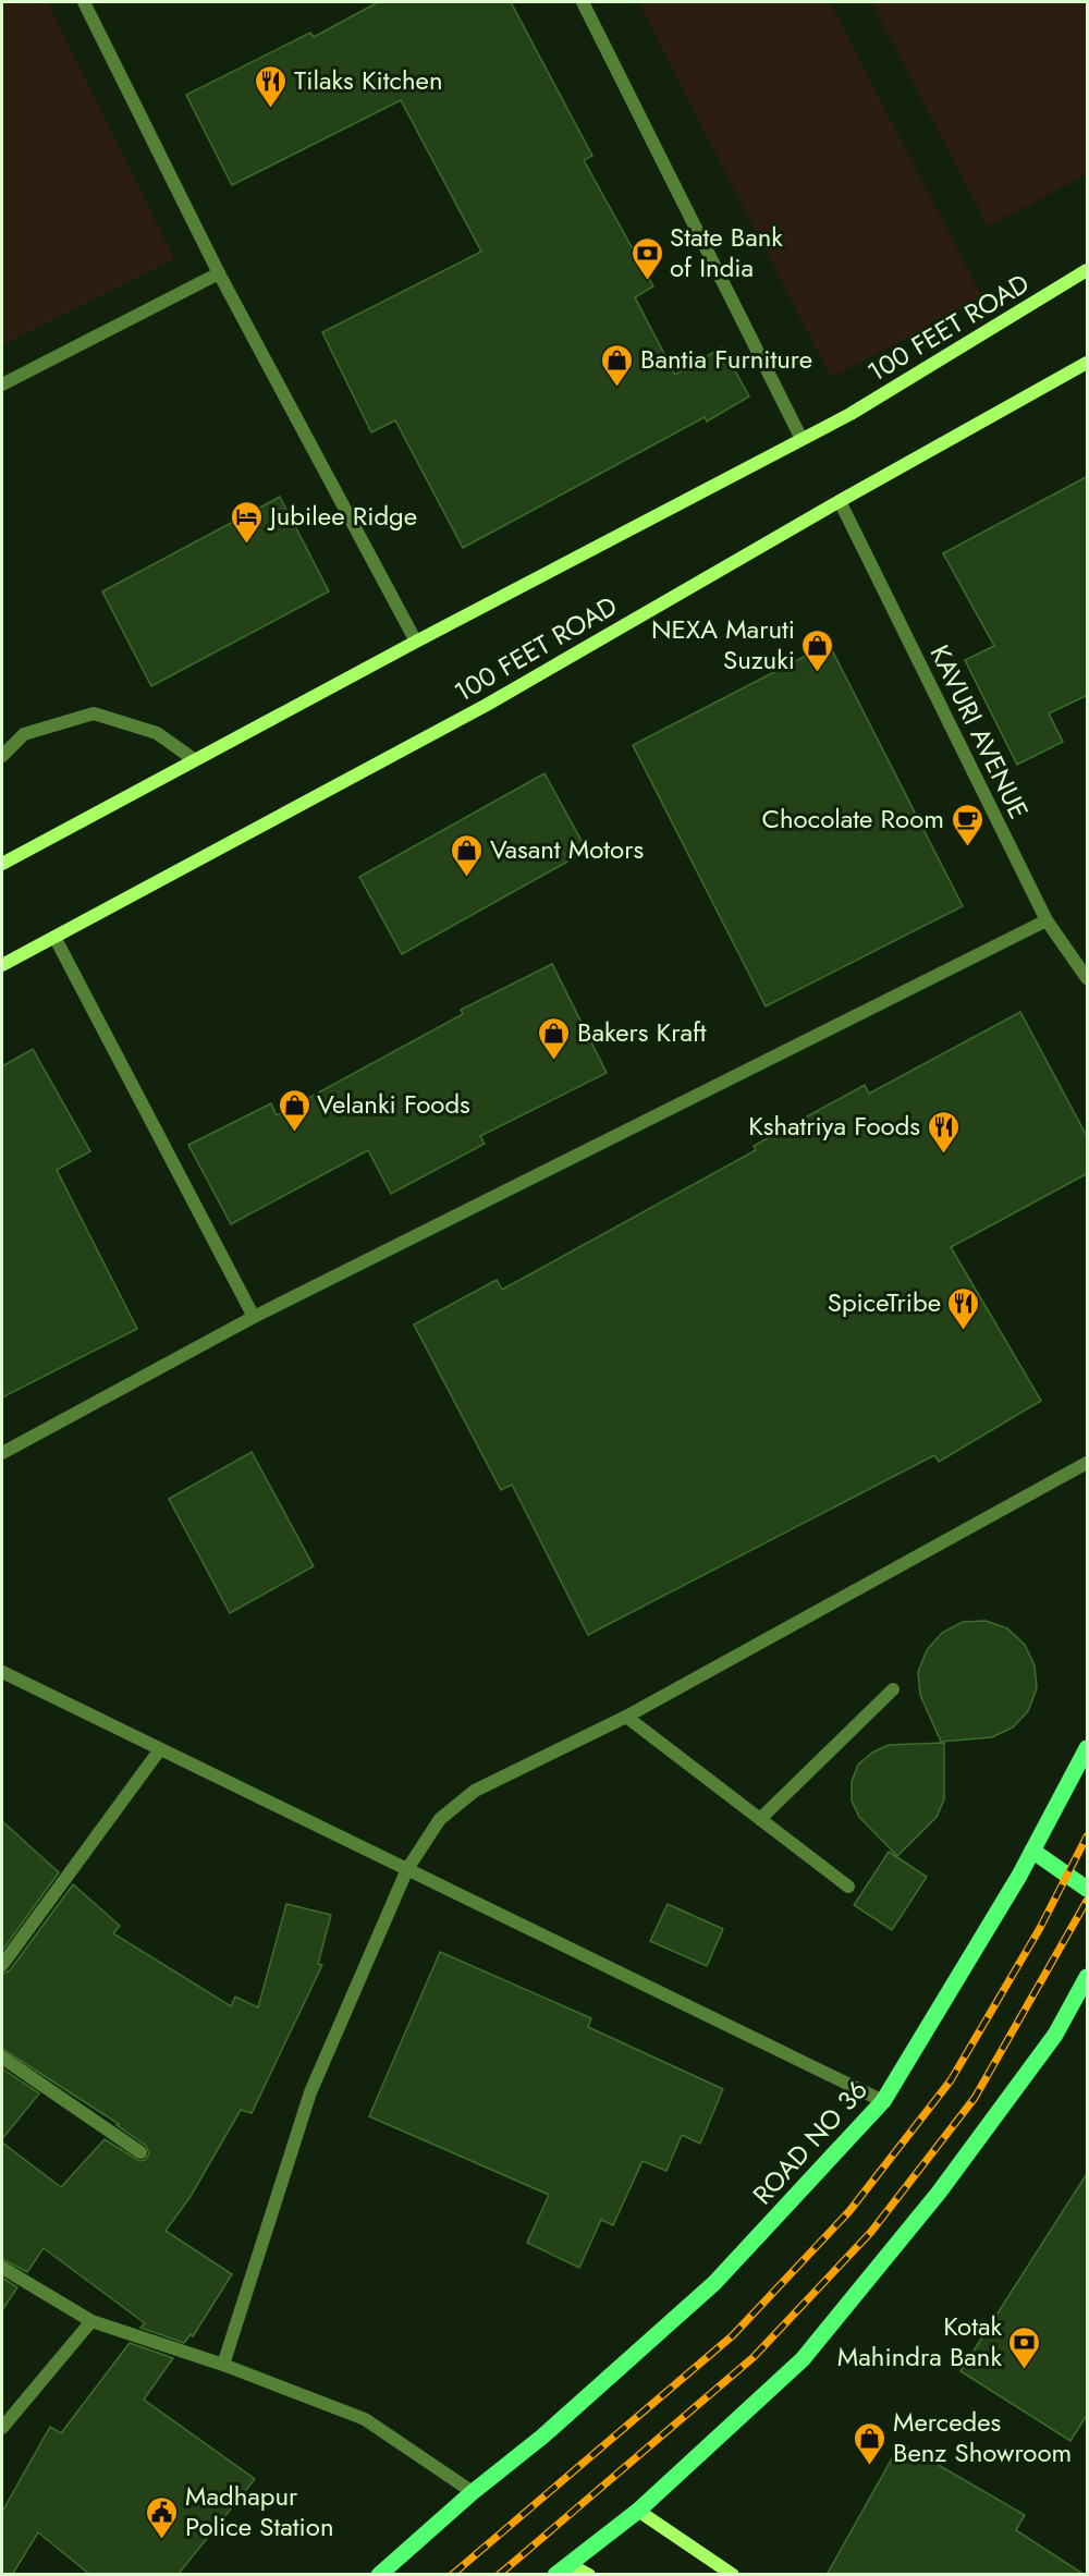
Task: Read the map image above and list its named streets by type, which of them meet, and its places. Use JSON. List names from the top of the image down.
{
  "streets": {
    "main road": ["100 FEET ROAD", "ROAD NO 36"],
    "street": ["KAVURI AVENUE"]
  },
  "crossings": [
    ["100 FEET ROAD", "KAVURI AVENUE"]
  ],
  "places": {
    "restaurant": ["Tilaks Kitchen", "Kshatriya Foods", "SpiceTribe"],
    "bank": ["State Bank of India", "Kotak Mahindra Bank"],
    "shop": [
      "Bantia Furniture",
      "NEXA Maruti Suzuki",
      "Vasant Motors",
      "Bakers Kraft",
      "Velanki Foods",
      "Mercedes Benz Showroom"
    ],
    "hotel": ["Jubilee Ridge"],
    "cafe": ["Chocolate Room"],
    "public building": ["Madhapur Police Station"]
  }
}
